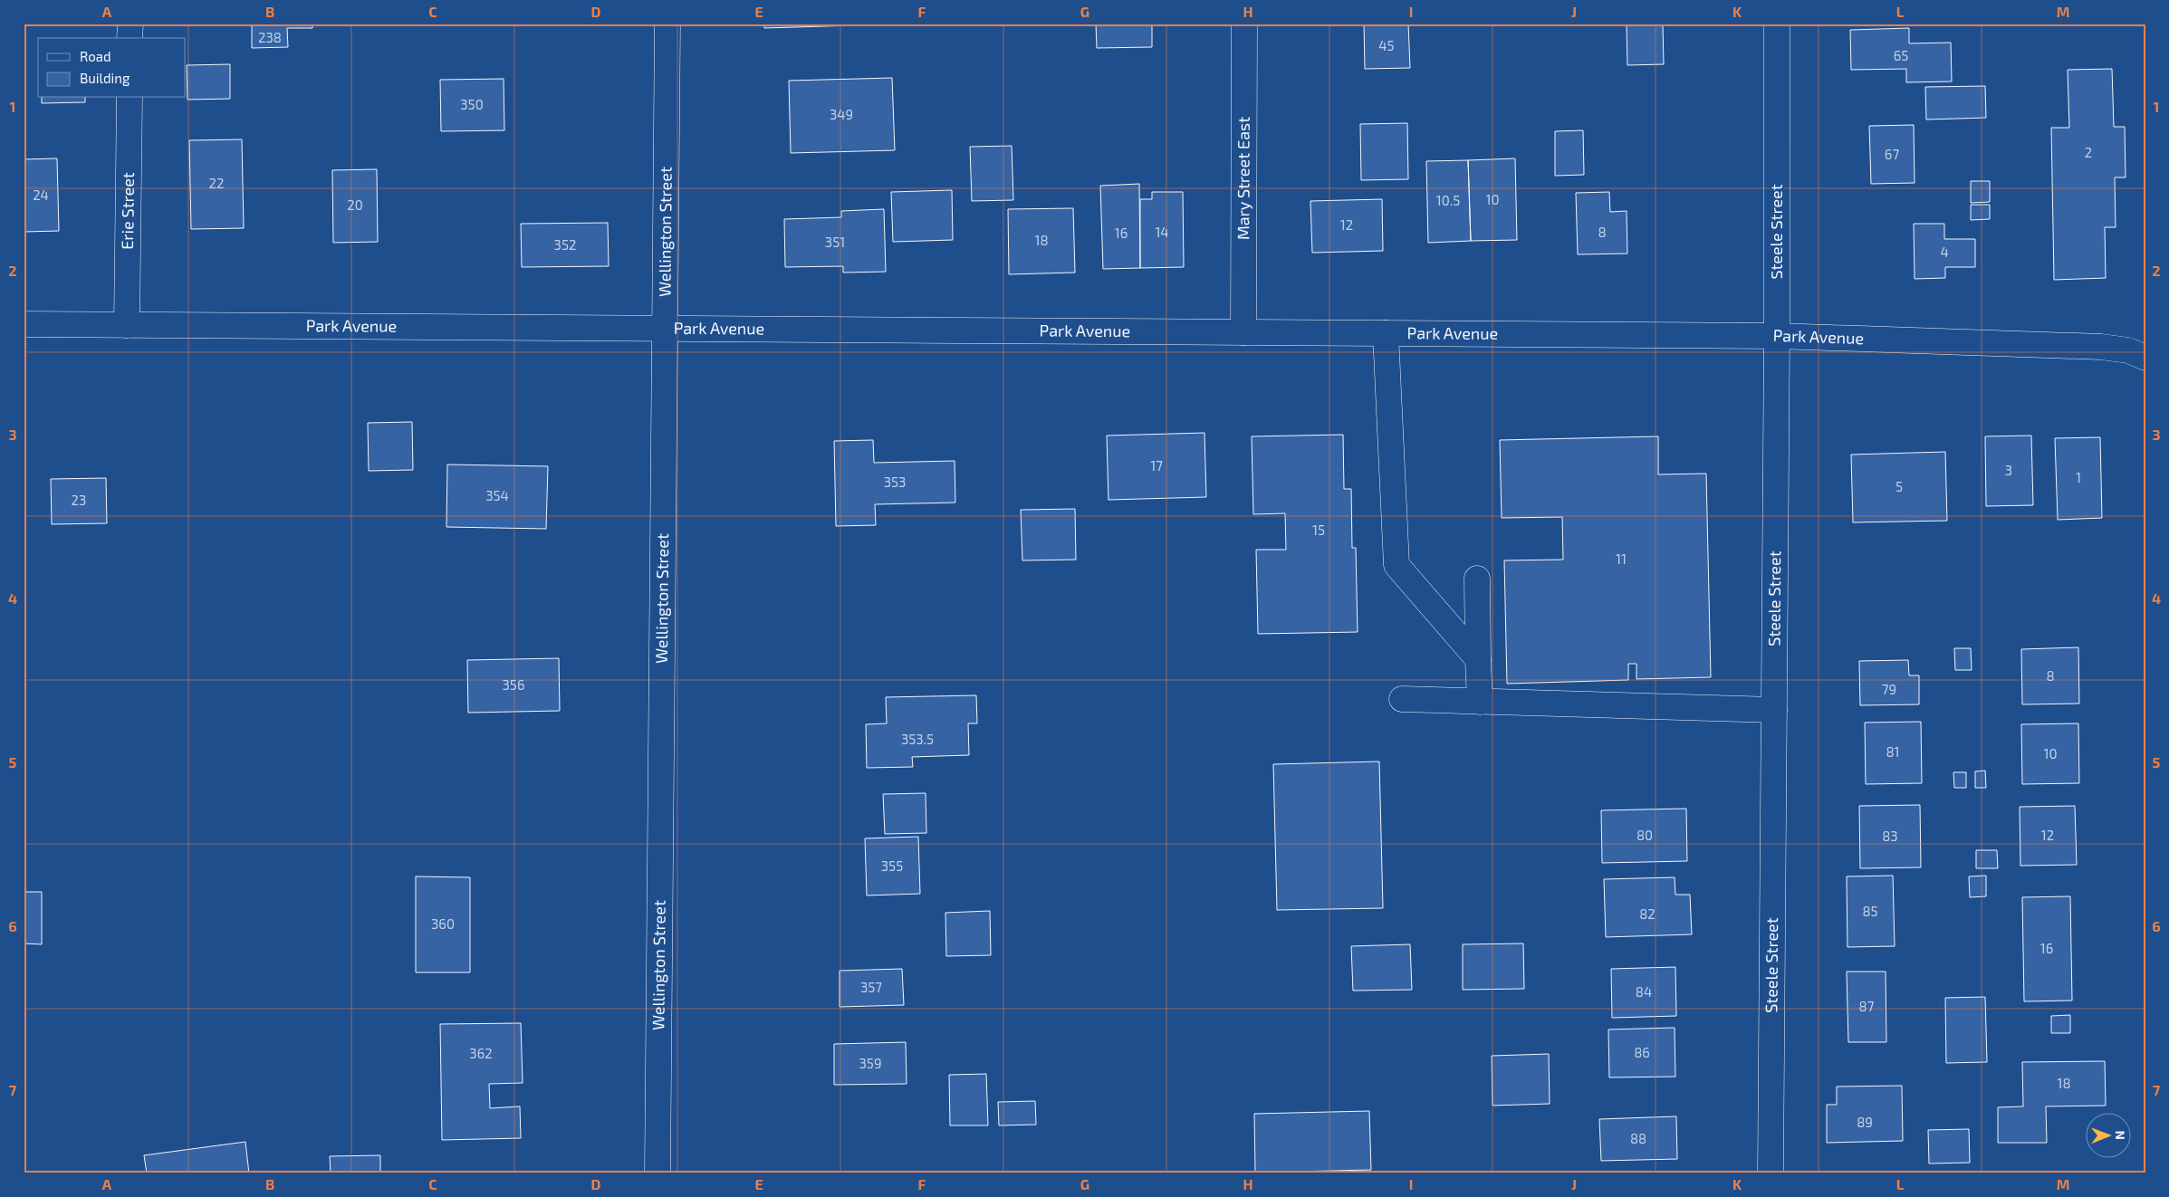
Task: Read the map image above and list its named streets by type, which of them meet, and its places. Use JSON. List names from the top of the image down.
{
  "streets": {
    "street": [
      "Mary Street East",
      "Erie Street",
      "Wellington Street",
      "Steele Street",
      "Park Avenue"
    ]
  },
  "crossings": [
    ["Mary Street East", "Park Avenue"],
    ["Erie Street", "Park Avenue"],
    ["Wellington Street", "Park Avenue"],
    ["Steele Street", "Park Avenue"]
  ],
  "house_numbers": [
    "238",
    "45",
    "65",
    "350",
    "349",
    "2",
    "67",
    "22",
    "24",
    "10",
    "10.5",
    "20",
    "12",
    "14",
    "8",
    "16",
    "18",
    "351",
    "352",
    "4",
    "17",
    "3",
    "1",
    "353",
    "5",
    "354",
    "23",
    "15",
    "11",
    "8",
    "356",
    "79",
    "353.5",
    "81",
    "10",
    "80",
    "12",
    "83",
    "355",
    "85",
    "82",
    "360",
    "16",
    "357",
    "84",
    "87",
    "86",
    "362",
    "359",
    "18",
    "89",
    "88"
  ],
  "legend": ["Road", "Building"],
  "north": "right",
  "grid": {
    "columns": [
      "A",
      "B",
      "C",
      "D",
      "E",
      "F",
      "G",
      "H",
      "I",
      "J",
      "K",
      "L",
      "M"
    ],
    "rows": [
      "1",
      "2",
      "3",
      "4",
      "5",
      "6",
      "7"
    ]
  }
}
